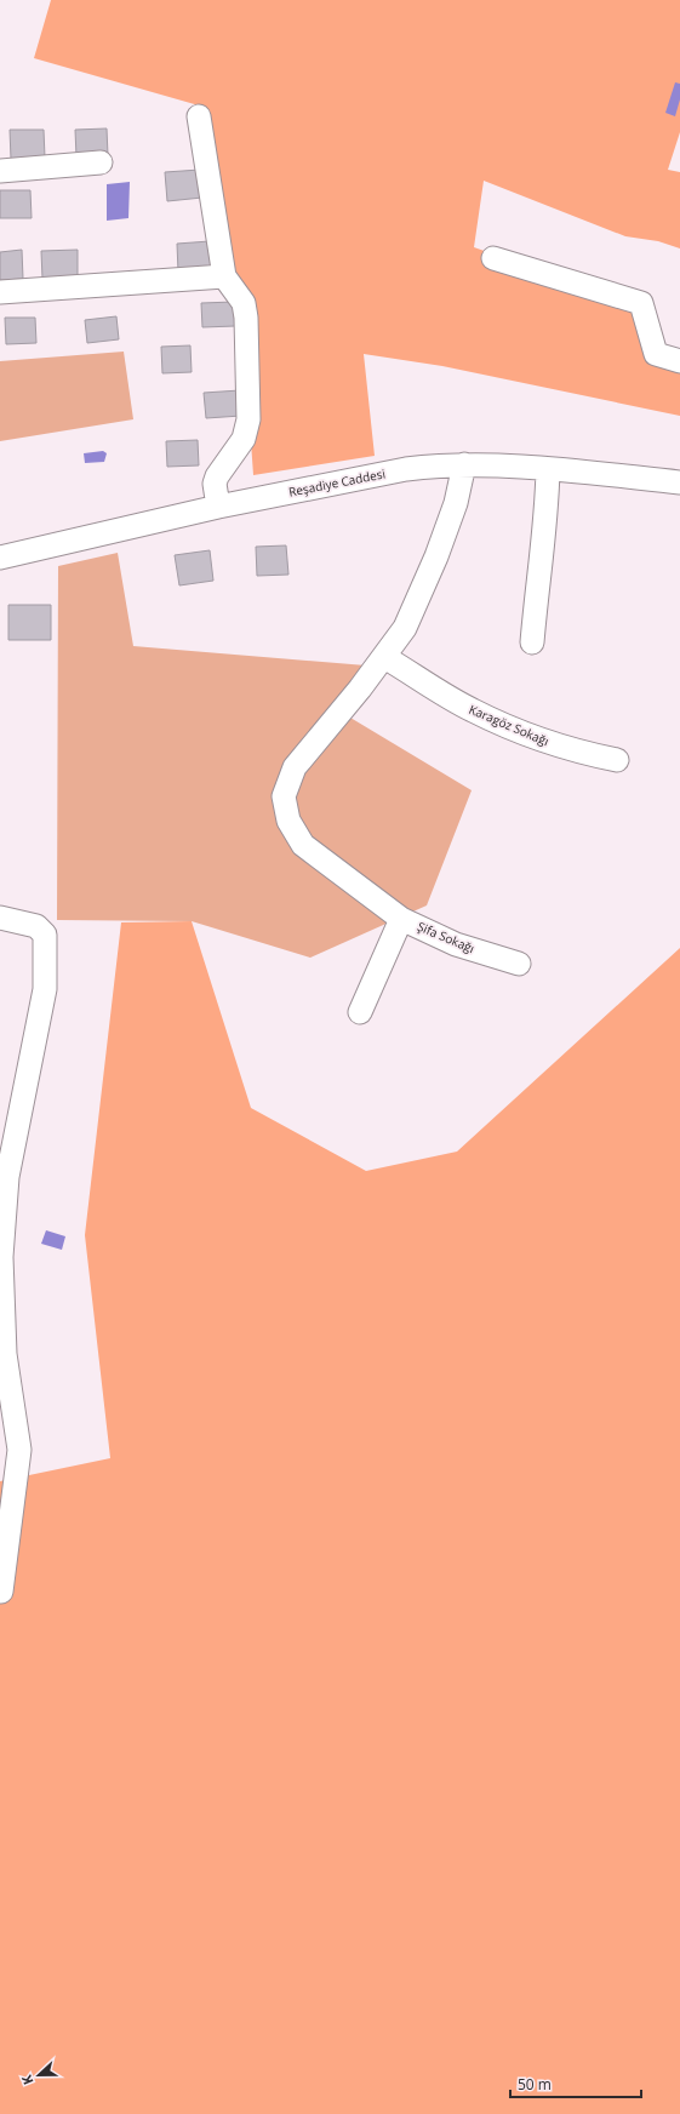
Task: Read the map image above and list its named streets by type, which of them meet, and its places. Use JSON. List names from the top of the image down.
{
  "streets": {
    "street": ["Reşadiye Caddesi", "Karagöz Sokağı", "Şifa Sokağı"]
  },
  "crossings": [
    ["Reşadiye Caddesi", "Şifa Sokağı"],
    ["Karagöz Sokağı", "Şifa Sokağı"]
  ],
  "scale_bar": "50 m",
  "north": "left"
}
